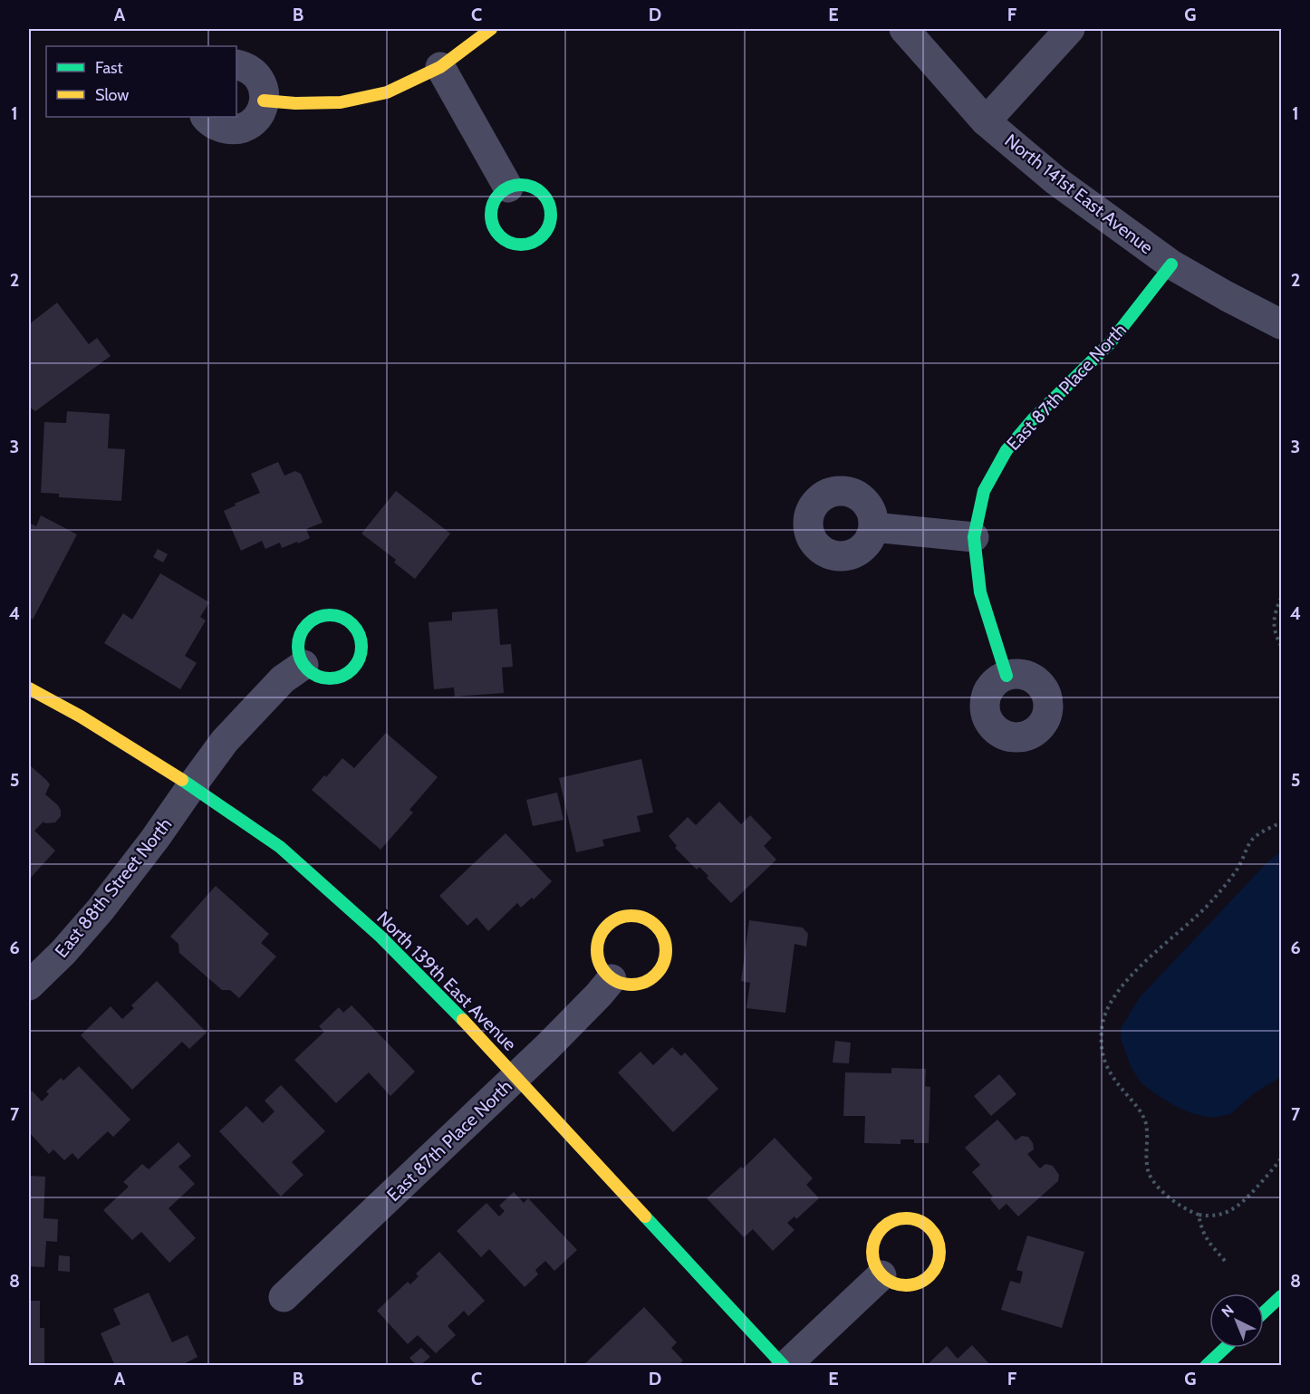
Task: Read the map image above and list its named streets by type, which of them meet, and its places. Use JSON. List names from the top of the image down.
{
  "streets": {
    "street": [
      "North 141st East Avenue",
      "East 87th Place North",
      "East 88th Street North",
      "North 139th East Avenue"
    ]
  },
  "crossings": [
    ["North 141st East Avenue", "East 87th Place North"],
    ["East 87th Place North", "North 139th East Avenue"],
    ["East 88th Street North", "North 139th East Avenue"]
  ],
  "legend": ["Fast", "Slow"],
  "north": "top left",
  "grid": {
    "columns": [
      "A",
      "B",
      "C",
      "D",
      "E",
      "F",
      "G"
    ],
    "rows": [
      "1",
      "2",
      "3",
      "4",
      "5",
      "6",
      "7",
      "8"
    ]
  }
}
